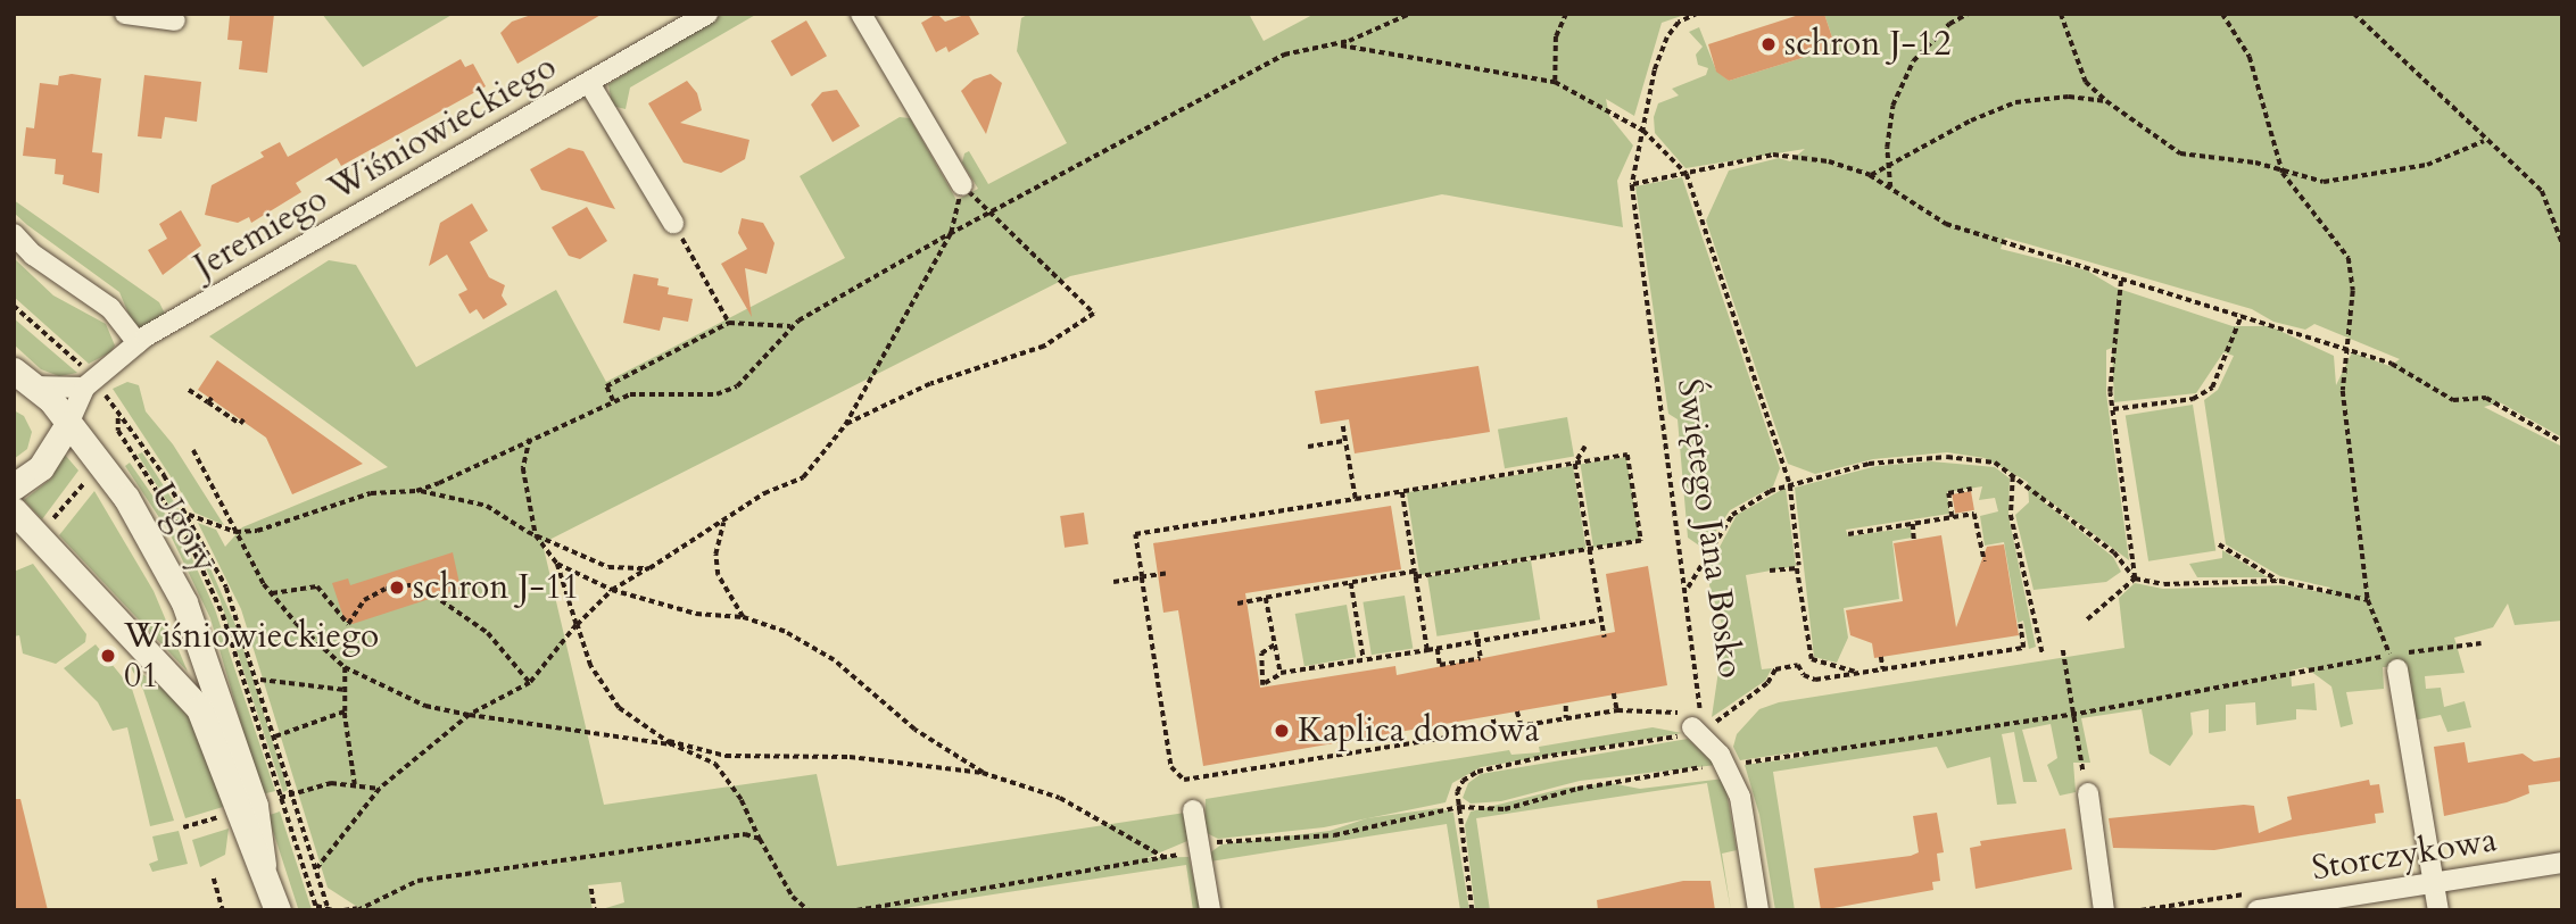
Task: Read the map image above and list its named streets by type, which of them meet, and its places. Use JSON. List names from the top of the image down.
{
  "streets": {
    "street": [
      "Jeremiego Wiśniowieckiego",
      "Ugory",
      "Świętego Jana Bosko",
      "Storczykowa"
    ]
  },
  "crossings": [
    ["Jeremiego Wiśniowieckiego", "Ugory"]
  ],
  "places": [
    "schron J-12",
    "schron J-11",
    "Wiśniowieckiego 01",
    "Kaplica domowa"
  ]
}
